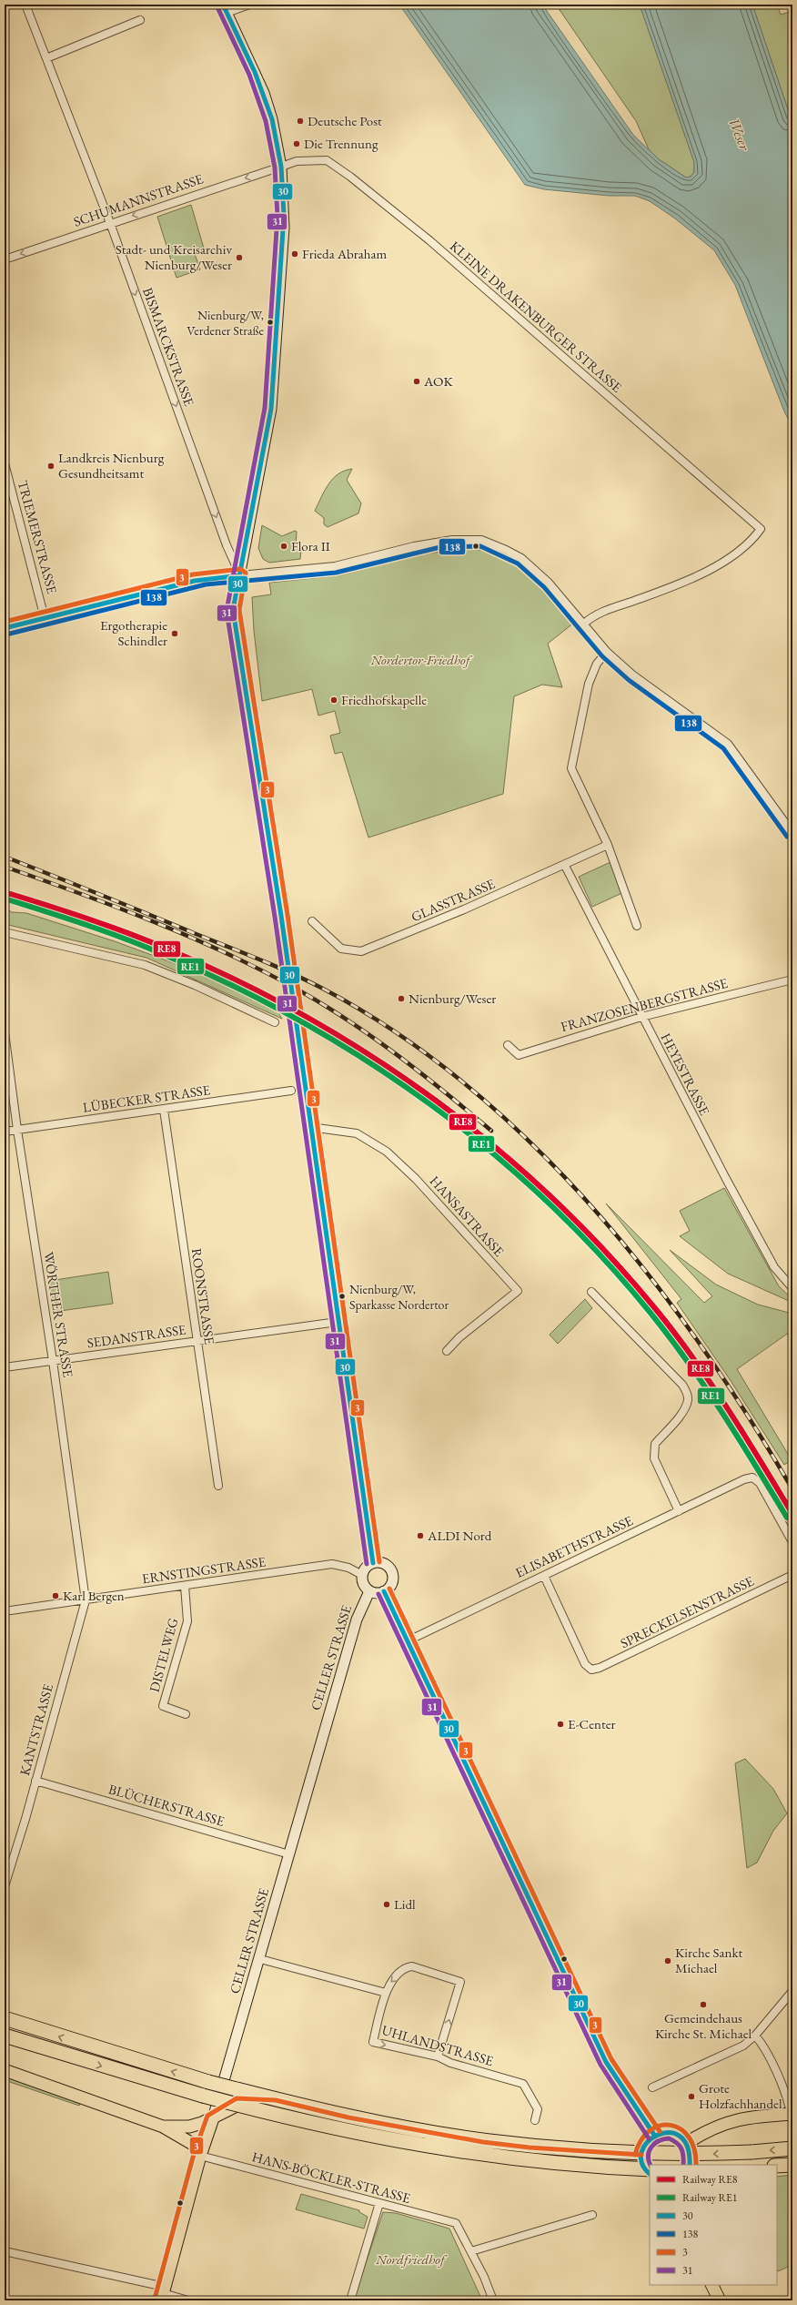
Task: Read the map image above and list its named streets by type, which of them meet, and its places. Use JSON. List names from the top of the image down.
{
  "streets": {
    "main road": ["CELLER STRASSE"],
    "street": [
      "SCHUMANNSTRASSE",
      "KLEINE DRAKENBURGER STRASSE",
      "BISMARCKSTRASSE",
      "TRIEMERSTRASSE",
      "GLASSTRASSE",
      "FRANZOSENBERGSTRASSE",
      "HEYESTRASSE",
      "LÜBECKER STRASSE",
      "HANSASTRASSE",
      "ROONSTRASSE",
      "WÖRTHER STRASSE",
      "SEDANSTRASSE",
      "ELISABETHSTRASSE",
      "ERNSTINGSTRASSE",
      "SPRECKELSENSTRASSE",
      "DISTELWEG",
      "KANTSTRASSE",
      "BLÜCHERSTRASSE",
      "UHLANDSTRASSE",
      "HANS-BÖCKLER-STRASSE"
    ]
  },
  "crossings": [
    ["SCHUMANNSTRASSE", "KLEINE DRAKENBURGER STRASSE"],
    ["SCHUMANNSTRASSE", "BISMARCKSTRASSE"],
    ["GLASSTRASSE", "HEYESTRASSE"],
    ["FRANZOSENBERGSTRASSE", "HEYESTRASSE"],
    ["LÜBECKER STRASSE", "ROONSTRASSE"],
    ["LÜBECKER STRASSE", "WÖRTHER STRASSE"],
    ["ROONSTRASSE", "SEDANSTRASSE"],
    ["WÖRTHER STRASSE", "SEDANSTRASSE"],
    ["WÖRTHER STRASSE", "ERNSTINGSTRASSE"],
    ["WÖRTHER STRASSE", "KANTSTRASSE"],
    ["ELISABETHSTRASSE", "SPRECKELSENSTRASSE"],
    ["ERNSTINGSTRASSE", "DISTELWEG"],
    ["ERNSTINGSTRASSE", "CELLER STRASSE"],
    ["ERNSTINGSTRASSE", "KANTSTRASSE"],
    ["CELLER STRASSE", "BLÜCHERSTRASSE"],
    ["CELLER STRASSE", "HANS-BÖCKLER-STRASSE"],
    ["KANTSTRASSE", "BLÜCHERSTRASSE"]
  ],
  "one_way": ["SCHUMANNSTRASSE", "BISMARCKSTRASSE"],
  "water": ["Weser"],
  "parks": ["Nordertor-Friedhof", "Nordfriedhof"],
  "places": [
    "Deutsche Post",
    "Die Trennung",
    "Frieda Abraham",
    "Stadt- und Kreisarchiv Nienburg/Weser",
    "Nienburg/W, Verdener Straße",
    "AOK",
    "Landkreis Nienburg Gesundheitsamt",
    "Flora II",
    "Ergotherapie Schindler",
    "Friedhofskapelle",
    "Nienburg/Weser",
    "Nienburg/W, Sparkasse Nordertor",
    "ALDI Nord",
    "Karl Bergen",
    "E-Center",
    "Lidl",
    "Kirche Sankt Michael",
    "Gemeindehaus Kirche St. Michael",
    "Grote Holzfachhandel"
  ],
  "lines": [
    "transit line 30",
    "transit line 31",
    "transit line 138",
    "transit line 3",
    "rail line RE8",
    "rail line RE1"
  ],
  "legend": [
    "Railway RE8",
    "Railway RE1",
    "30",
    "138",
    "3",
    "31"
  ]
}
